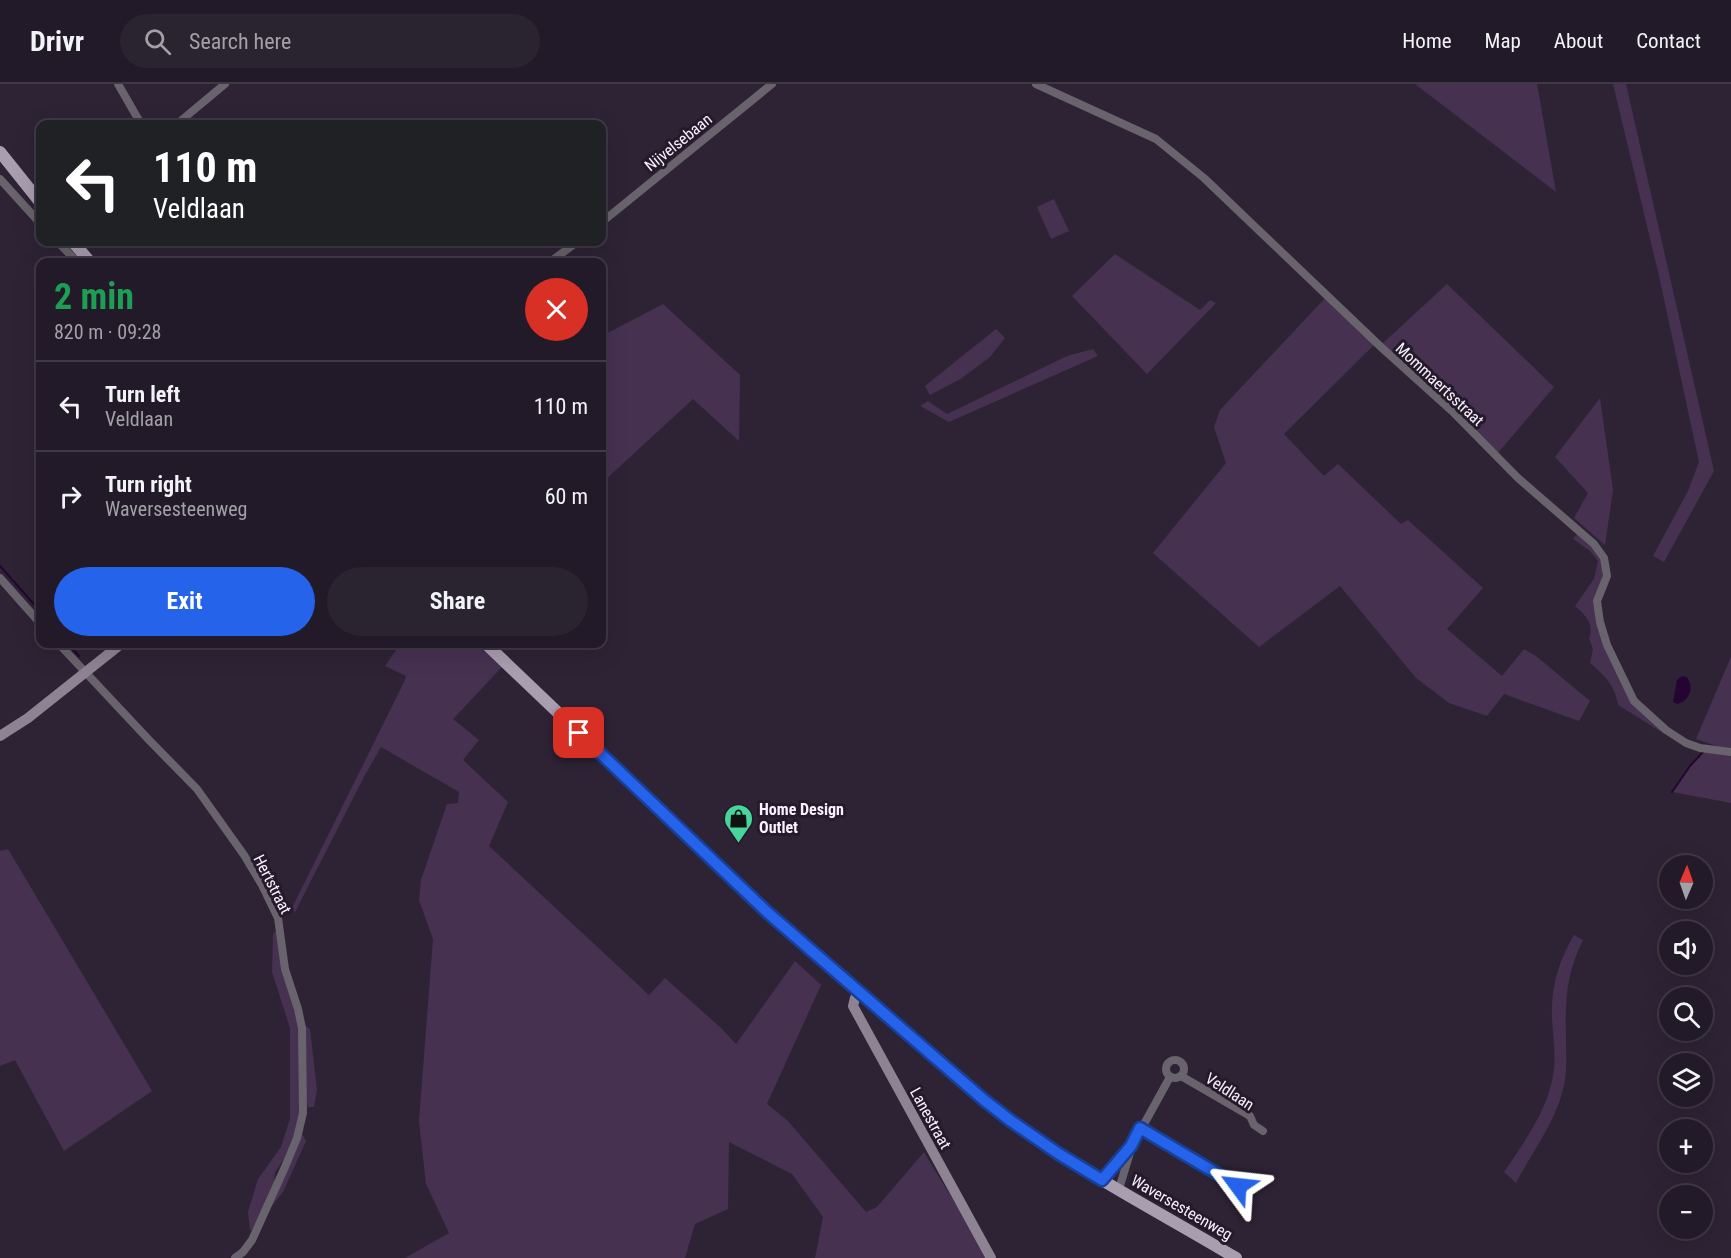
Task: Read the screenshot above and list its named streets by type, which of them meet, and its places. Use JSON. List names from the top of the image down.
{
  "streets": {
    "main road": ["Waversesteenweg"],
    "street": [
      "Nijvelsebaan",
      "Mommaertsstraat",
      "Hertstraat",
      "Veldlaan",
      "Lanestraat"
    ]
  },
  "crossings": [
    ["Veldlaan", "Waversesteenweg"],
    ["Lanestraat", "Waversesteenweg"]
  ],
  "places": {
    "shop": ["Home Design Outlet"]
  },
  "north": "top",
  "page": {
    "header": "Drivr",
    "search": "Search here",
    "nav": [
      "Home",
      "Map",
      "About",
      "Contact"
    ],
    "turn": ["110 m", "Veldlaan"],
    "heading": ["2 min", "820 m · 09:28"],
    "list": [
      {
        "name": "Turn left",
        "note": "Veldlaan",
        "value": "110 m"
      },
      {
        "name": "Turn right",
        "note": "Waversesteenweg",
        "value": "60 m"
      }
    ],
    "buttons": ["Exit", "Share"],
    "map_buttons": ["+", "−"]
  }
}
